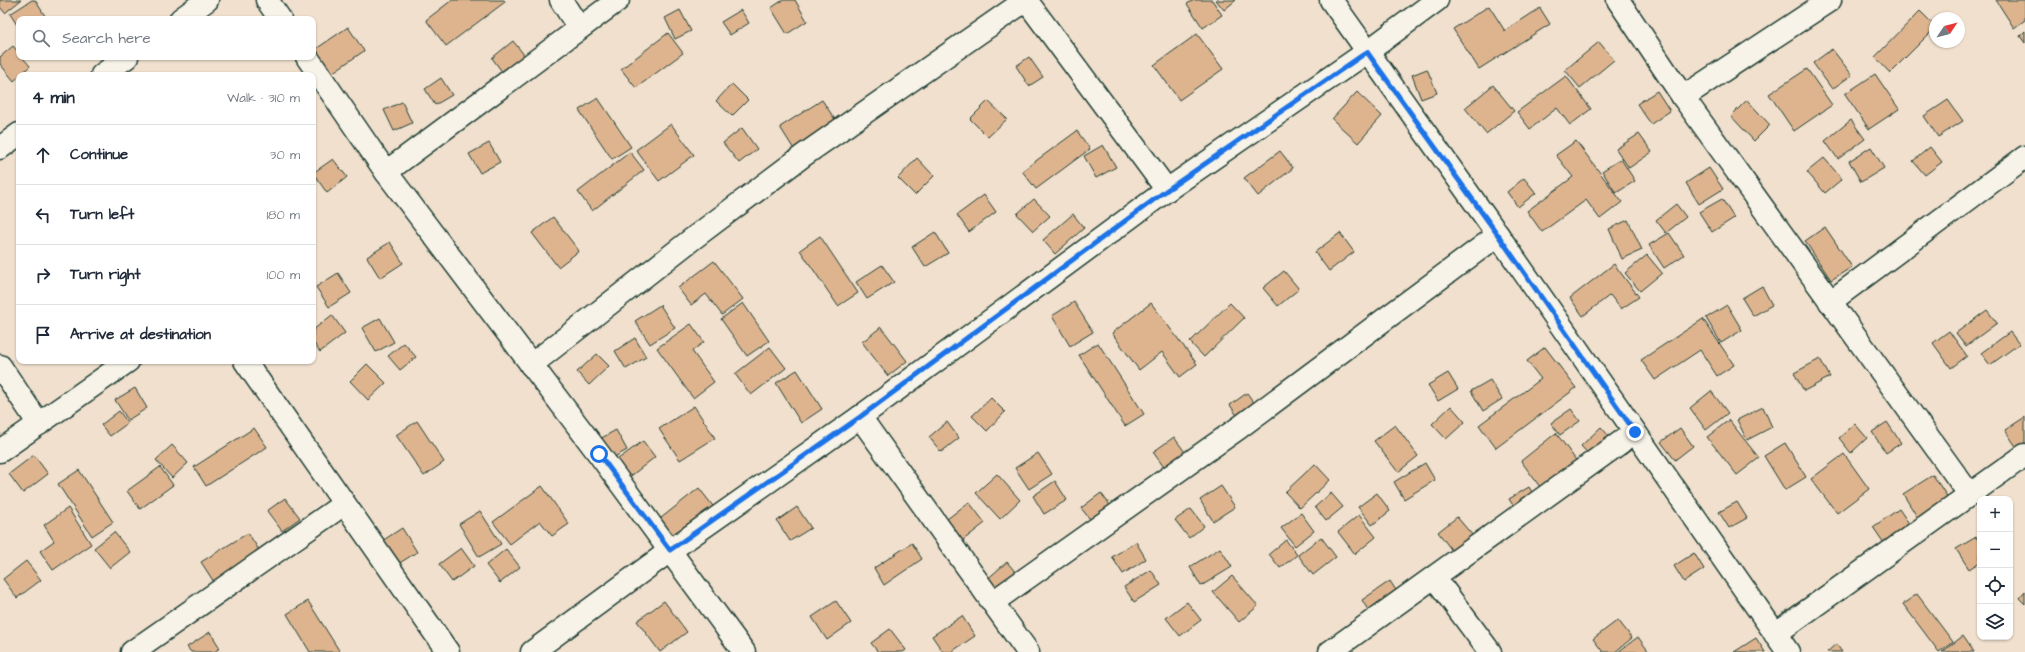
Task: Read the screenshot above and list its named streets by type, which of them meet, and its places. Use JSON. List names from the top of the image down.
{
  "north": "top right",
  "page": {
    "search": "Search here",
    "heading": ["4 min", "Walk · 310 m"],
    "list": [
      ["Continue", "30 m"],
      ["Turn left", "180 m"],
      ["Turn right", "100 m"],
      "Arrive at destination"
    ],
    "map_buttons": ["+", "−"]
  }
}
